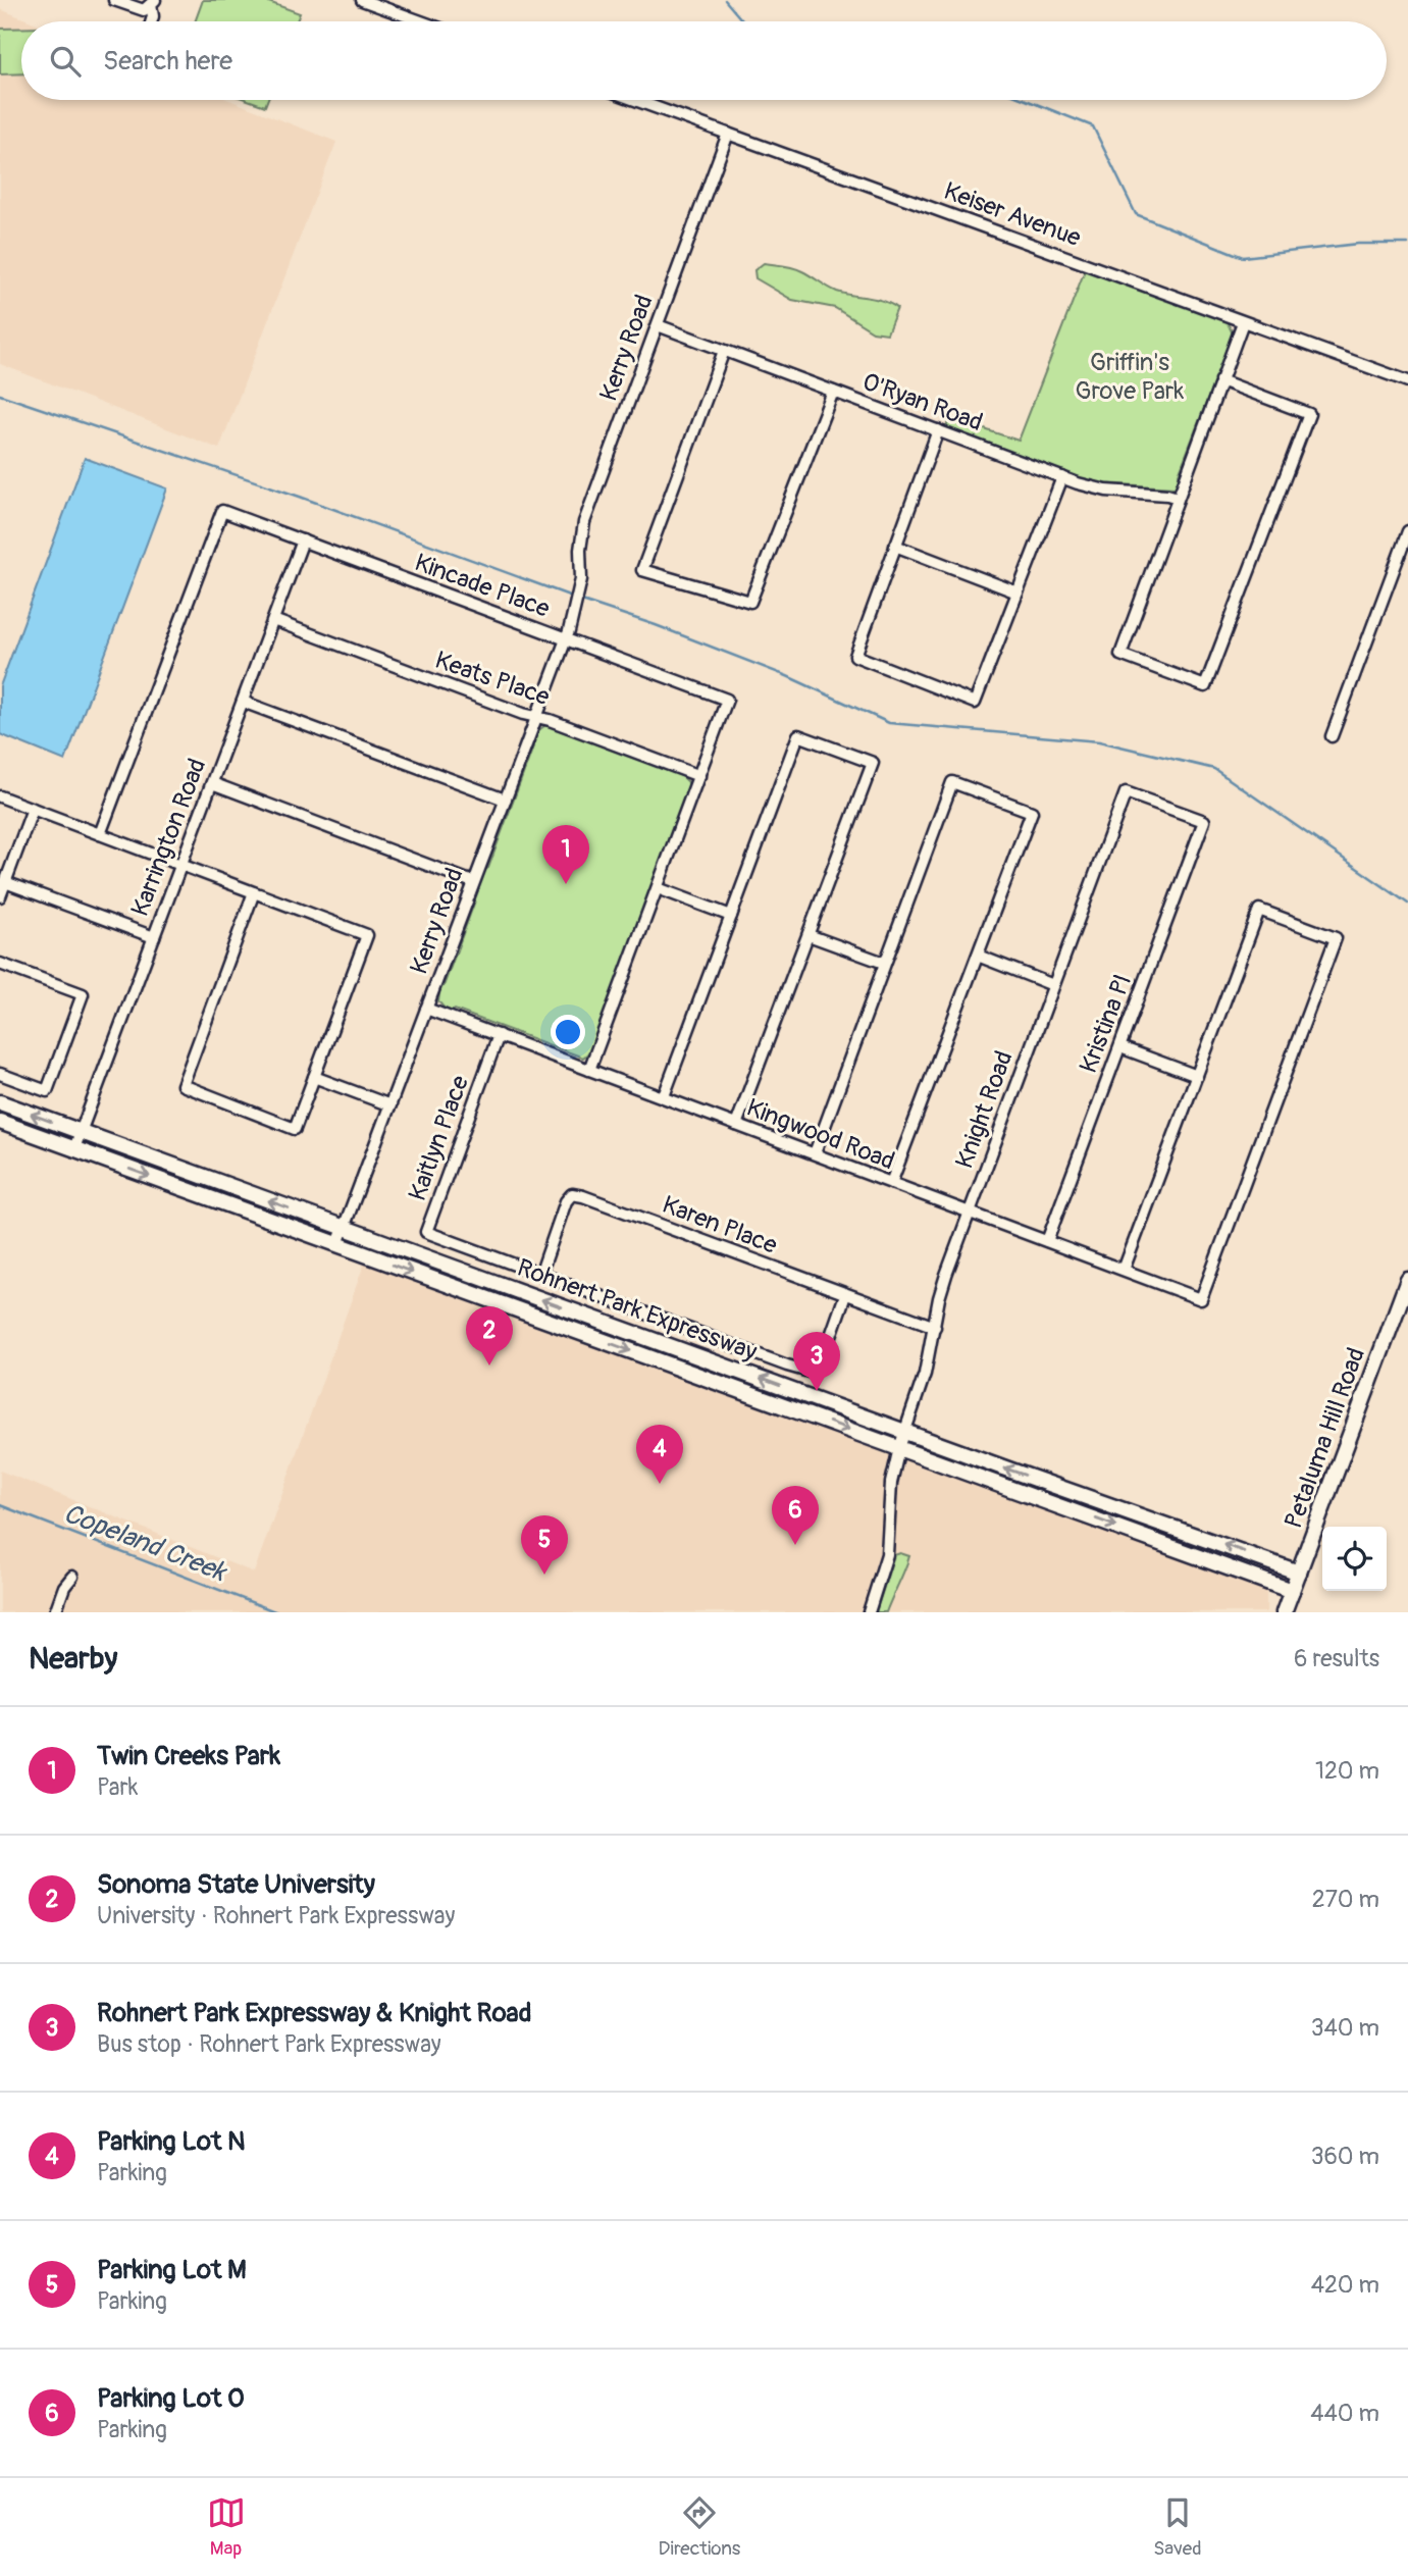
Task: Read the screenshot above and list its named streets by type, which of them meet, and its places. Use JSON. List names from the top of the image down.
{
  "streets": {
    "main road": ["Rohnert Park Expressway", "Petaluma Hill Road"],
    "street": [
      "Keiser Avenue",
      "Kerry Road",
      "O'Ryan Road",
      "Kincade Place",
      "Keats Place",
      "Karrington Road",
      "Kristina Pl",
      "Knight Road",
      "Kingwood Road",
      "Kaitlyn Place",
      "Karen Place"
    ]
  },
  "crossings": [
    ["Keiser Avenue", "Kerry Road"],
    ["Kerry Road", "O'Ryan Road"],
    ["Kerry Road", "Kincade Place"],
    ["Kerry Road", "Keats Place"],
    ["Kerry Road", "Kingwood Road"],
    ["Kerry Road", "Rohnert Park Expressway"],
    ["Kincade Place", "Keats Place"],
    ["Kincade Place", "Karrington Road"],
    ["Keats Place", "Karrington Road"],
    ["Karrington Road", "Rohnert Park Expressway"],
    ["Kristina Pl", "Knight Road"],
    ["Kristina Pl", "Kingwood Road"],
    ["Knight Road", "Kingwood Road"],
    ["Knight Road", "Karen Place"],
    ["Knight Road", "Rohnert Park Expressway"],
    ["Kingwood Road", "Kaitlyn Place"],
    ["Kaitlyn Place", "Karen Place"],
    ["Rohnert Park Expressway", "Petaluma Hill Road"]
  ],
  "water": ["Copeland Creek"],
  "parks": ["Griffin's Grove Park"],
  "page": {
    "search": "Search here",
    "pins": [
      "1",
      "2",
      "3",
      "4",
      "6",
      "5"
    ],
    "heading": ["Nearby", "6 results"],
    "list": [
      {
        "mark": "1",
        "name": "Twin Creeks Park",
        "note": "Park",
        "value": "120 m"
      },
      {
        "mark": "2",
        "name": "Sonoma State University",
        "note": "University · Rohnert Park Expressway",
        "value": "270 m"
      },
      {
        "mark": "3",
        "name": "Rohnert Park Expressway & Knight Road",
        "note": "Bus stop · Rohnert Park Expressway",
        "value": "340 m"
      },
      {
        "mark": "4",
        "name": "Parking Lot N",
        "note": "Parking",
        "value": "360 m"
      },
      {
        "mark": "5",
        "name": "Parking Lot M",
        "note": "Parking",
        "value": "420 m"
      },
      {
        "mark": "6",
        "name": "Parking Lot O",
        "note": "Parking",
        "value": "440 m"
      }
    ],
    "nav": ["Map", "Directions", "Saved"]
  }
}
